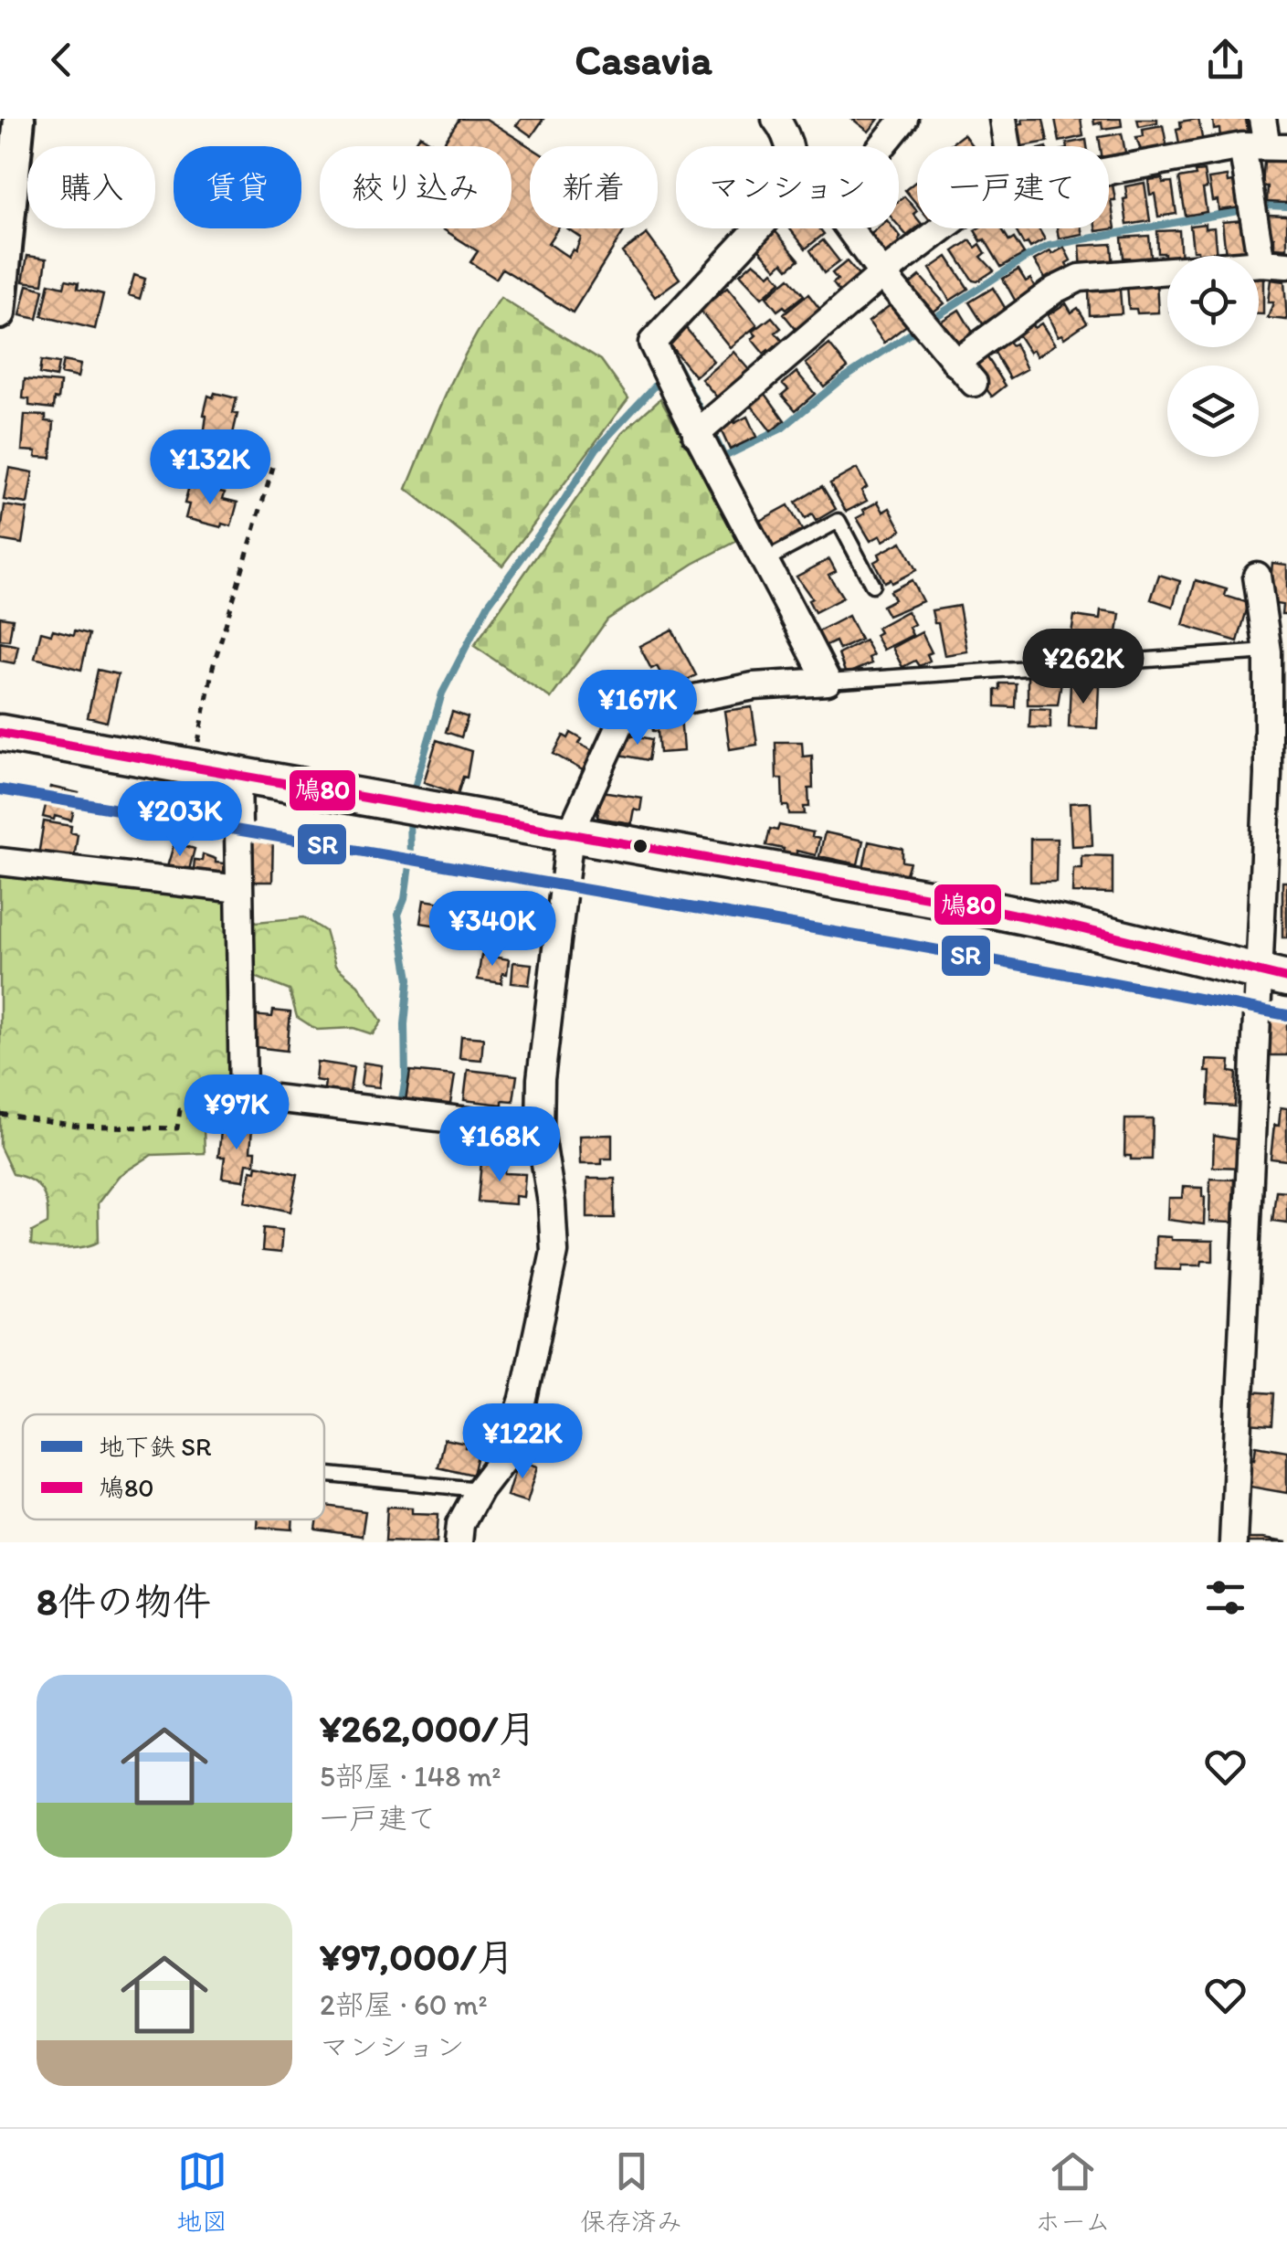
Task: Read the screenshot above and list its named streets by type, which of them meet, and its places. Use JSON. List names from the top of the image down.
{
  "lines": ["transit line 鳩80", "metro line SR"],
  "legend": ["地下鉄 SR", "鳩80"],
  "page": {
    "header": "Casavia",
    "chip": [
      "購入",
      "賃貸",
      "絞り込み",
      "新着",
      "マンション",
      "一戸建て"
    ],
    "price": [
      "¥132K",
      "¥262K",
      "¥167K",
      "¥203K",
      "¥340K",
      "¥97K",
      "¥168K",
      "¥122K"
    ],
    "heading": "8件の物件",
    "list": [
      {
        "name": "¥262,000/月",
        "note": "5部屋 · 148 m² · 一戸建て"
      },
      {
        "name": "¥97,000/月",
        "note": "2部屋 · 60 m² · マンション"
      }
    ],
    "tabs": ["地図", "保存済み", "ホーム"]
  }
}
